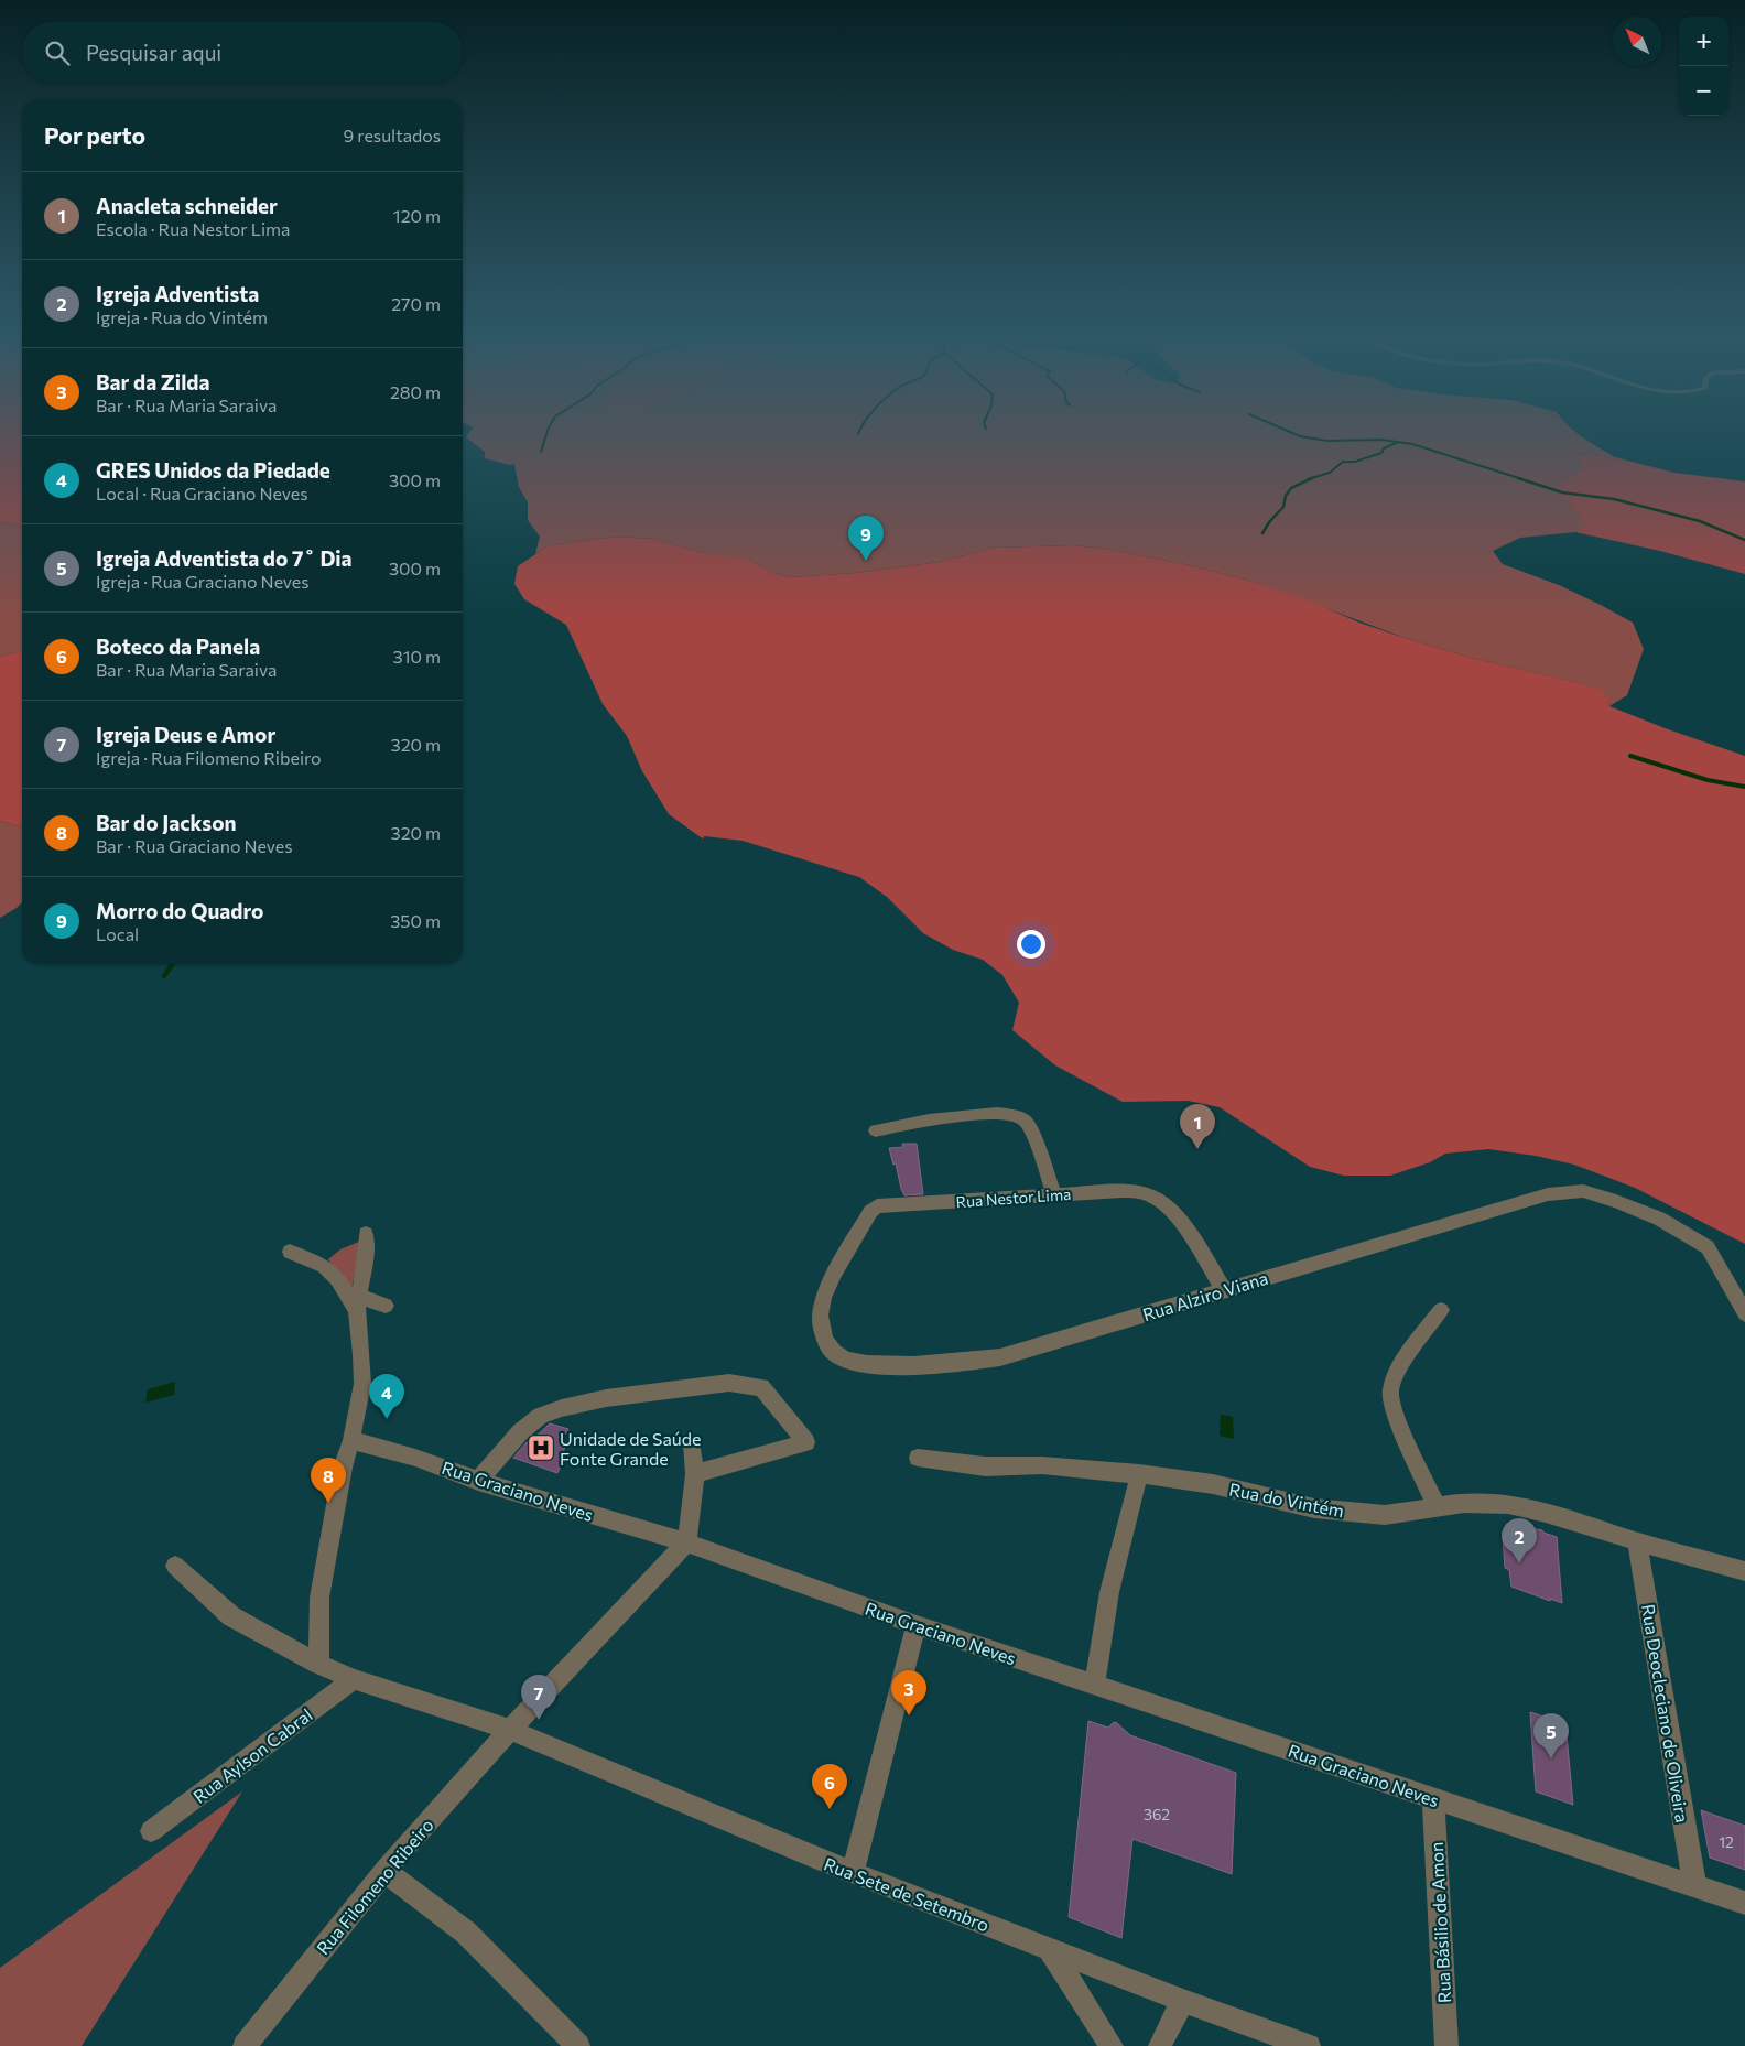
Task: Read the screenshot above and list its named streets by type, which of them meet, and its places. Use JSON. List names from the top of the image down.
{
  "streets": {
    "street": [
      "Rua Nestor Lima",
      "Rua Alziro Viana",
      "Rua Graciano Neves",
      "Rua do Vintém",
      "Rua Deocleciano de Oliveira",
      "Rua Aylson Cabral",
      "Rua Filomeno Ribeiro",
      "Rua Sete de Setembro",
      "Rua Básilio de Amon"
    ]
  },
  "crossings": [
    ["Rua Nestor Lima", "Rua Alziro Viana"],
    ["Rua Graciano Neves", "Rua Deocleciano de Oliveira"],
    ["Rua Graciano Neves", "Rua Filomeno Ribeiro"],
    ["Rua Graciano Neves", "Rua Básilio de Amon"],
    ["Rua do Vintém", "Rua Deocleciano de Oliveira"],
    ["Rua Filomeno Ribeiro", "Rua Sete de Setembro"]
  ],
  "places": {
    "hospital": ["Unidade de Saúde Fonte Grande"]
  },
  "house_numbers": ["362", "12"],
  "north": "top left",
  "page": {
    "map_buttons": ["+", "−"],
    "search": "Pesquisar aqui",
    "heading": ["Por perto", "9 resultados"],
    "list": [
      {
        "mark": "1",
        "name": "Anacleta schneider",
        "note": "Escola · Rua Nestor Lima",
        "value": "120 m"
      },
      {
        "mark": "2",
        "name": "Igreja Adventista",
        "note": "Igreja · Rua do Vintém",
        "value": "270 m"
      },
      {
        "mark": "3",
        "name": "Bar da Zilda",
        "note": "Bar · Rua Maria Saraiva",
        "value": "280 m"
      },
      {
        "mark": "4",
        "name": "GRES Unidos da Piedade",
        "note": "Local · Rua Graciano Neves",
        "value": "300 m"
      },
      {
        "mark": "5",
        "name": "Igreja Adventista do 7˚ Dia",
        "note": "Igreja · Rua Graciano Neves",
        "value": "300 m"
      },
      {
        "mark": "6",
        "name": "Boteco da Panela",
        "note": "Bar · Rua Maria Saraiva",
        "value": "310 m"
      },
      {
        "mark": "7",
        "name": "Igreja Deus e Amor",
        "note": "Igreja · Rua Filomeno Ribeiro",
        "value": "320 m"
      },
      {
        "mark": "8",
        "name": "Bar do Jackson",
        "note": "Bar · Rua Graciano Neves",
        "value": "320 m"
      },
      {
        "mark": "9",
        "name": "Morro do Quadro",
        "note": "Local",
        "value": "350 m"
      }
    ],
    "pins": [
      "9",
      "1",
      "4",
      "8",
      "2",
      "3",
      "7",
      "5",
      "6"
    ]
  }
}
